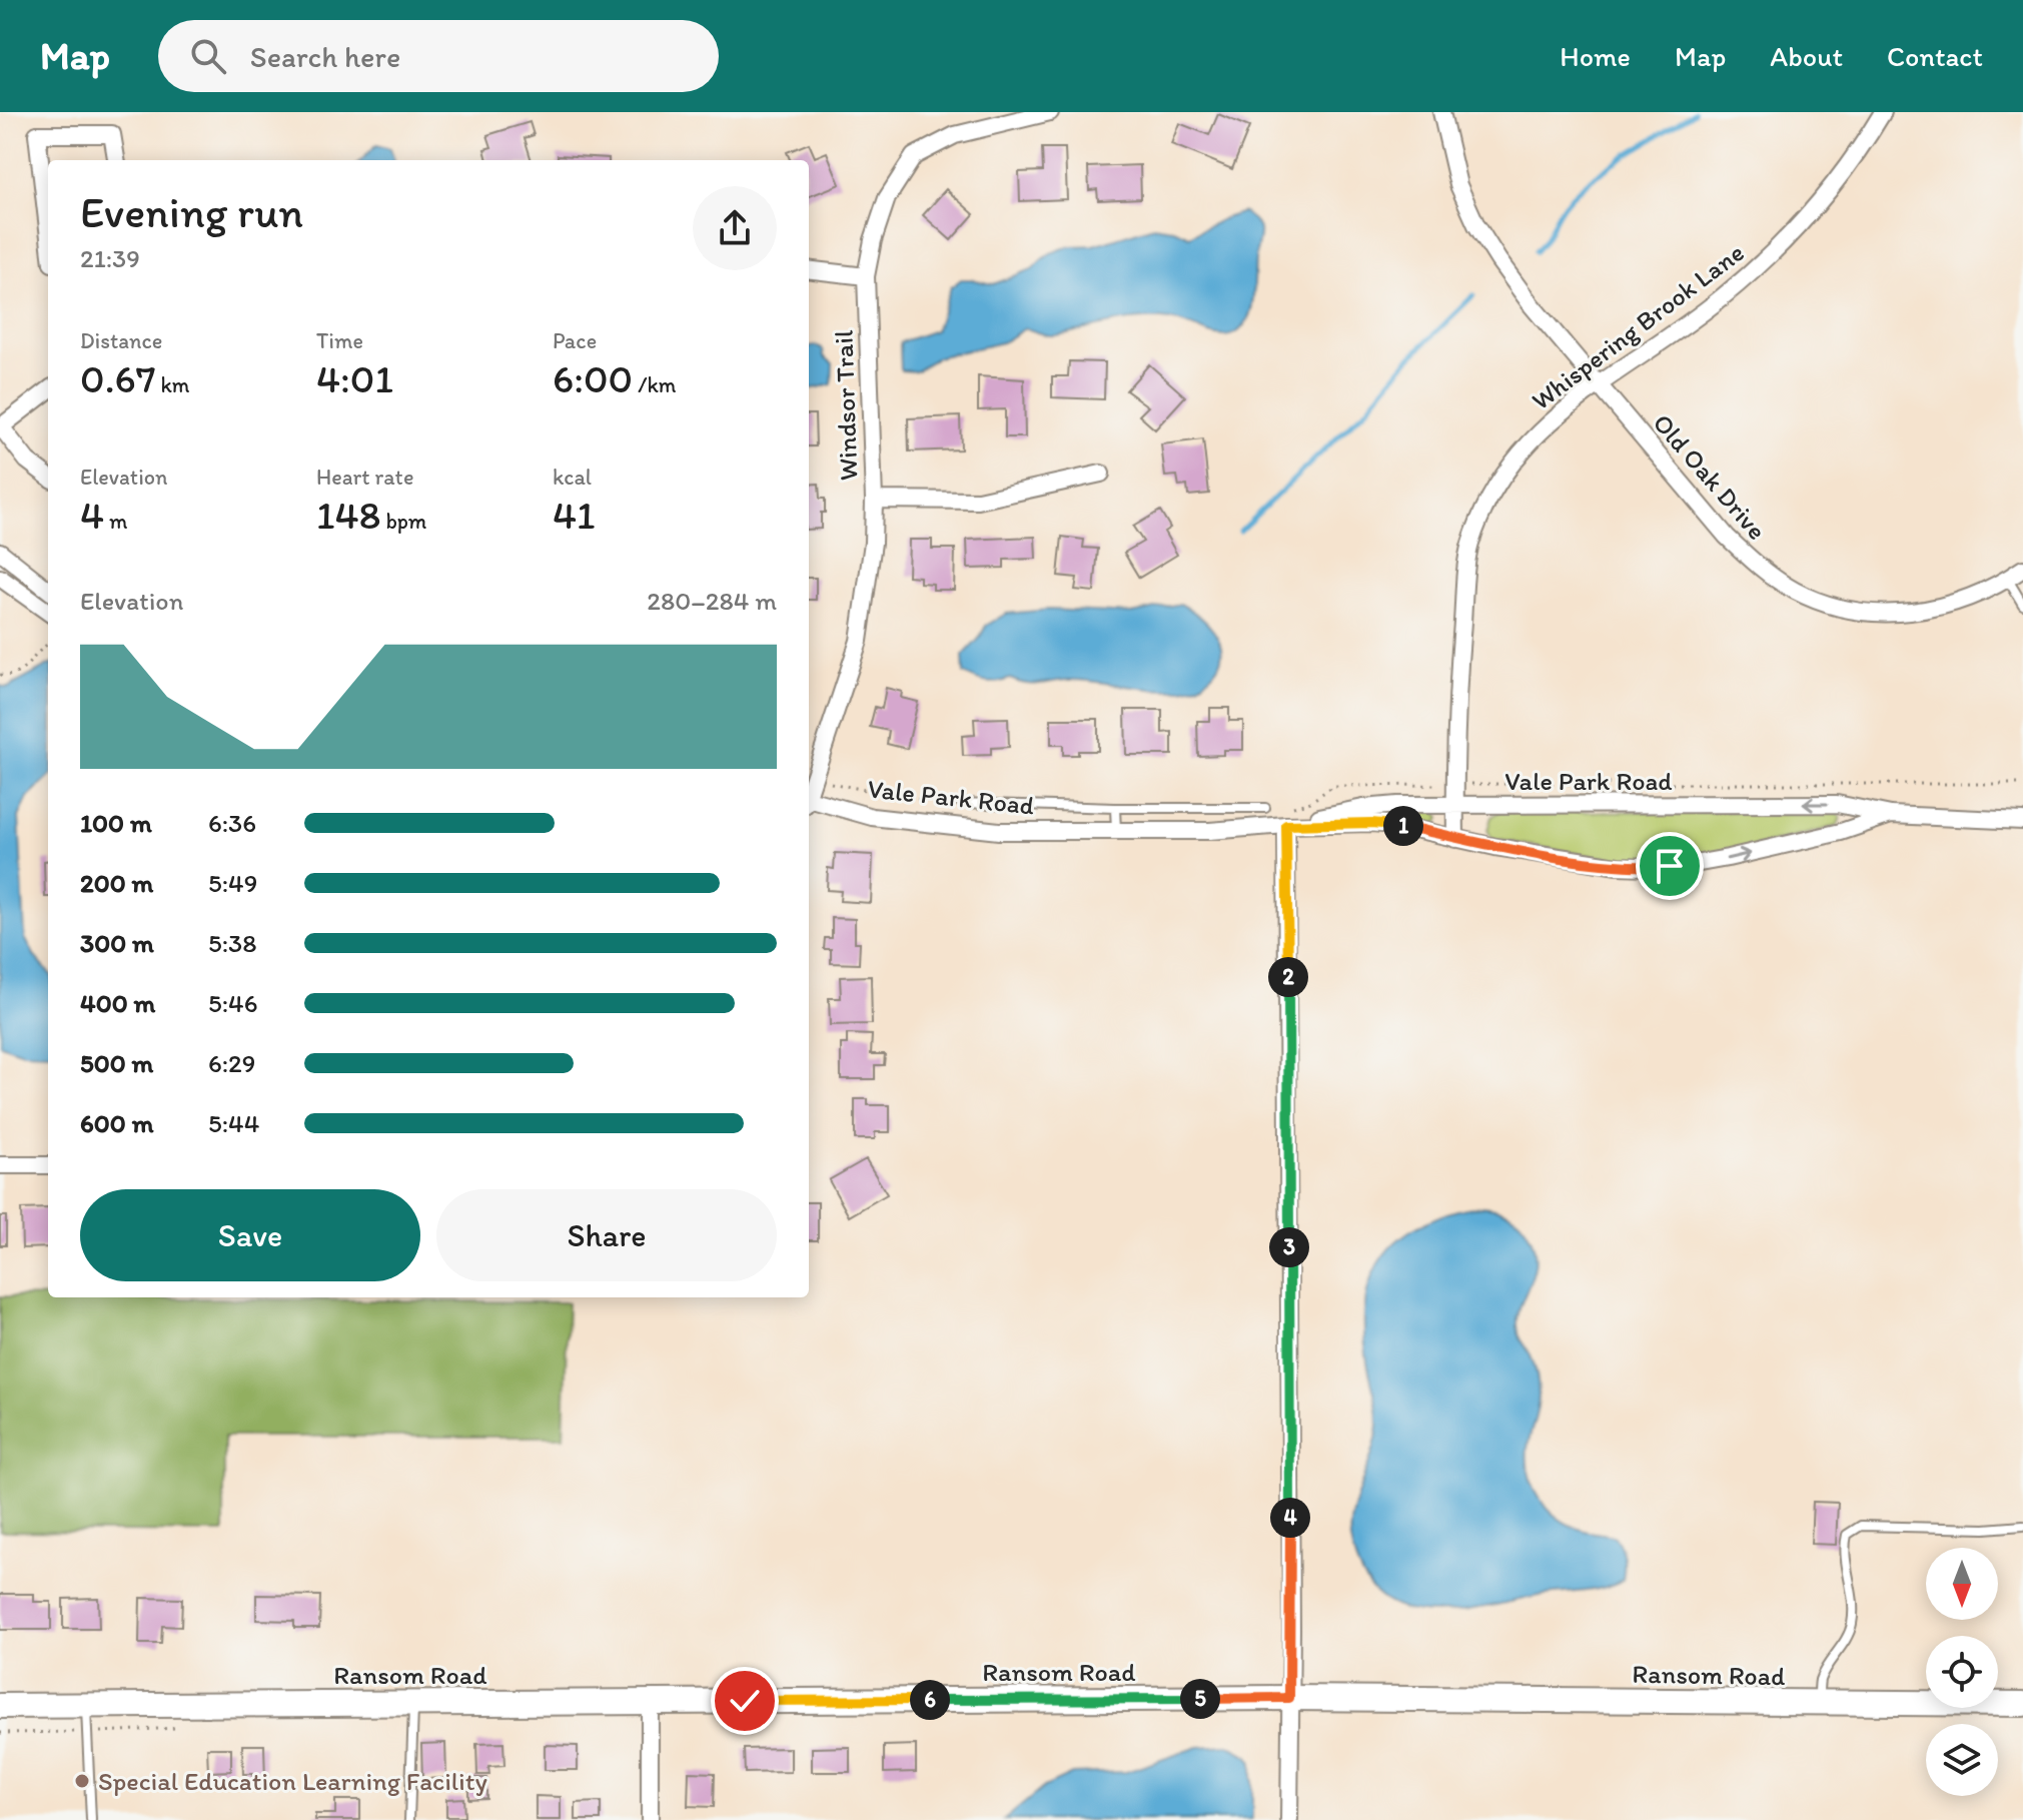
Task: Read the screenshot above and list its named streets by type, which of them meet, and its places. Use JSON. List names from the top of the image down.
{
  "streets": {
    "main road": ["Ransom Road"],
    "street": [
      "Whispering Brook Lane",
      "Windsor Trail",
      "Old Oak Drive",
      "Vale Park Road"
    ]
  },
  "crossings": [
    ["Whispering Brook Lane", "Old Oak Drive"],
    ["Whispering Brook Lane", "Vale Park Road"]
  ],
  "places": ["Special Education Learning Facility"],
  "north": "bottom",
  "page": {
    "header": "Map",
    "search": "Search here",
    "nav": [
      "Home",
      "Map",
      "About",
      "Contact"
    ],
    "heading": ["Evening run", "21:39"],
    "stats": [
      ["Distance", "0.67 km"],
      ["Time", "4:01"],
      ["Pace", "6:00 /km"],
      ["Elevation", "4 m"],
      ["Heart rate", "148 bpm"],
      ["kcal", "41"]
    ],
    "chart": ["Elevation", "280–284 m"],
    "list": [
      {
        "name": "100 m",
        "note": "6:36"
      },
      {
        "name": "200 m",
        "note": "5:49"
      },
      {
        "name": "300 m",
        "note": "5:38"
      },
      {
        "name": "400 m",
        "note": "5:46"
      },
      {
        "name": "500 m",
        "note": "6:29"
      },
      {
        "name": "600 m",
        "note": "5:44"
      }
    ],
    "pins": [
      "1",
      "2",
      "3",
      "4",
      "5",
      "6"
    ],
    "buttons": ["Save", "Share"]
  }
}
